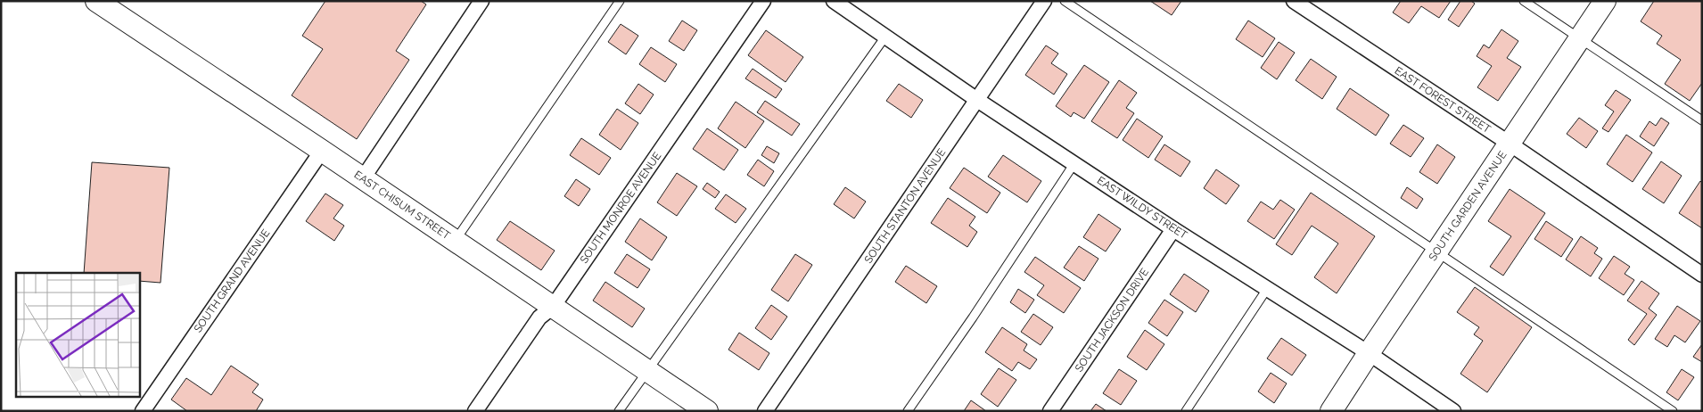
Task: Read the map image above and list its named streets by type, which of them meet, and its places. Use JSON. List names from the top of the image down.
{
  "streets": {
    "street": [
      "EAST FOREST STREET",
      "EAST CHISUM STREET",
      "SOUTH STANTON AVENUE",
      "SOUTH GARDEN AVENUE",
      "SOUTH MONROE AVENUE",
      "EAST WILDY STREET",
      "SOUTH GRAND AVENUE",
      "SOUTH JACKSON DRIVE"
    ]
  },
  "crossings": [
    ["EAST FOREST STREET", "SOUTH GARDEN AVENUE"],
    ["EAST CHISUM STREET", "SOUTH MONROE AVENUE"],
    ["EAST CHISUM STREET", "SOUTH GRAND AVENUE"],
    ["SOUTH STANTON AVENUE", "EAST WILDY STREET"],
    ["SOUTH GARDEN AVENUE", "EAST WILDY STREET"],
    ["EAST WILDY STREET", "SOUTH JACKSON DRIVE"]
  ]
}
